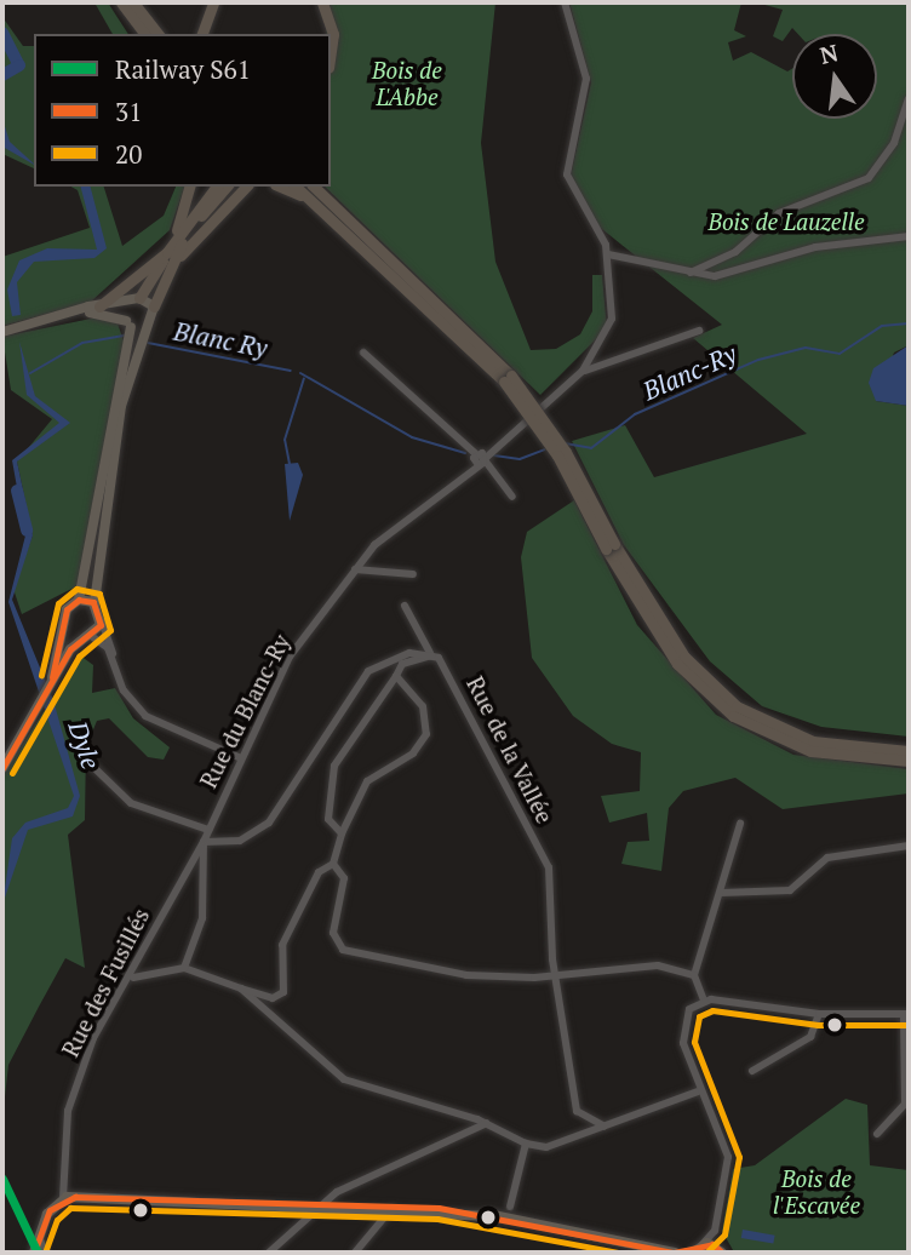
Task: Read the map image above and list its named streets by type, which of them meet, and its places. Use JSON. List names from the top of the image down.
{
  "streets": {
    "street": ["Rue du Blanc-Ry", "Rue de la Vallée", "Rue des Fusillés"]
  },
  "crossings": [
    ["Rue du Blanc-Ry", "Rue des Fusillés"]
  ],
  "water": ["Blanc Ry", "Blanc-Ry", "Dyle"],
  "parks": ["Bois de L'Abbe", "Bois de Lauzelle", "Bois de l'Escavée"],
  "lines": ["transit line 20", "transit line 31", "rail line S61"],
  "legend": ["Railway S61", "31", "20"],
  "north": "top"
}
